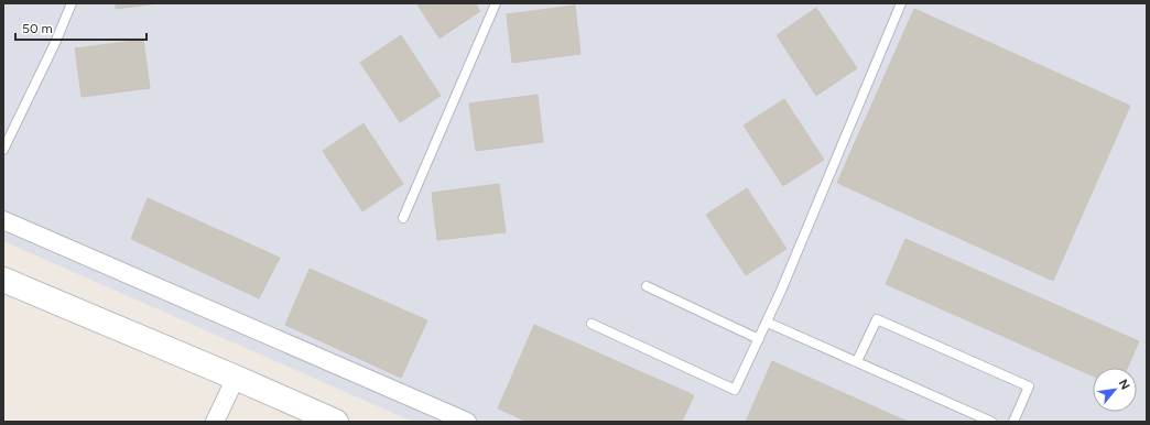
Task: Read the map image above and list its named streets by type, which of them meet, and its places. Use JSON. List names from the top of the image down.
{
  "scale_bar": "50 m",
  "north": "top right"
}
